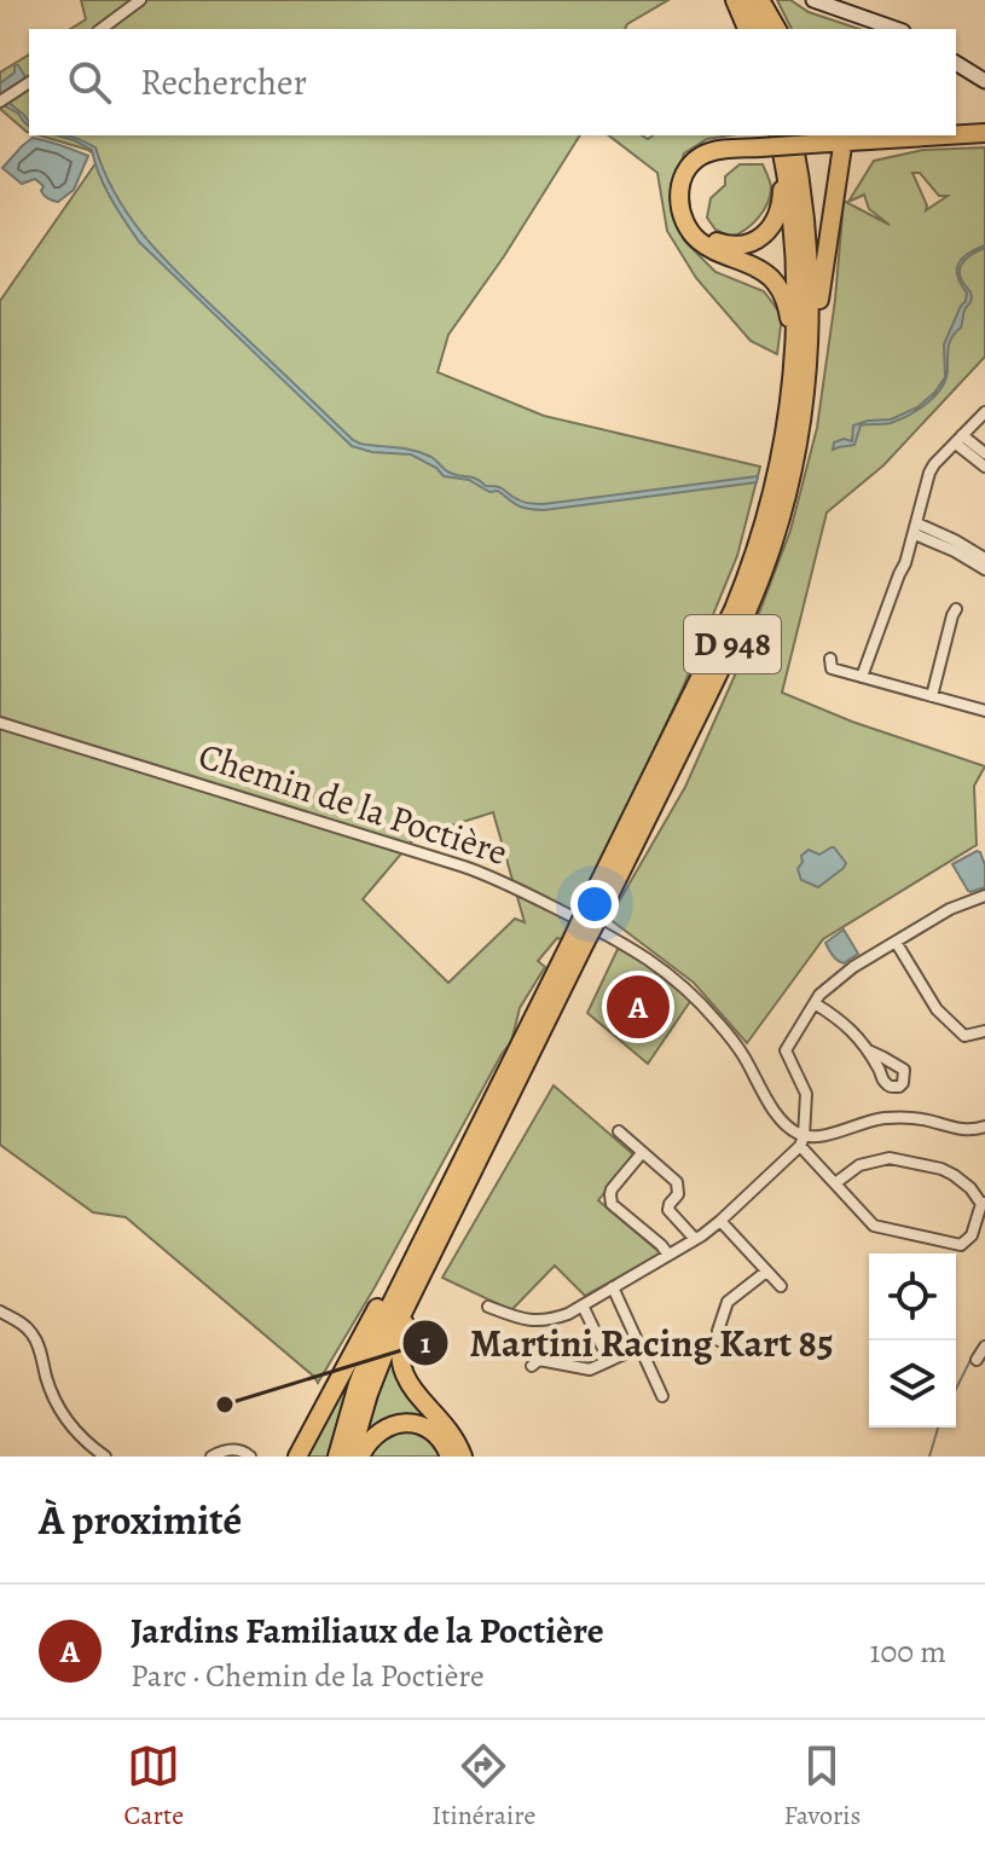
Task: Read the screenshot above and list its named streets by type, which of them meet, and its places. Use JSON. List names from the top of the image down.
{
  "streets": {
    "highway": ["D 948"],
    "street": ["Chemin de la Poctière"]
  },
  "places": ["Martini Racing Kart 85"],
  "page": {
    "search": "Rechercher",
    "pins": "A",
    "heading": "À proximité",
    "list": [
      {
        "mark": "A",
        "name": "Jardins Familiaux de la Poctière",
        "note": "Parc · Chemin de la Poctière",
        "value": "100 m"
      }
    ],
    "nav": ["Carte", "Itinéraire", "Favoris"]
  }
}
